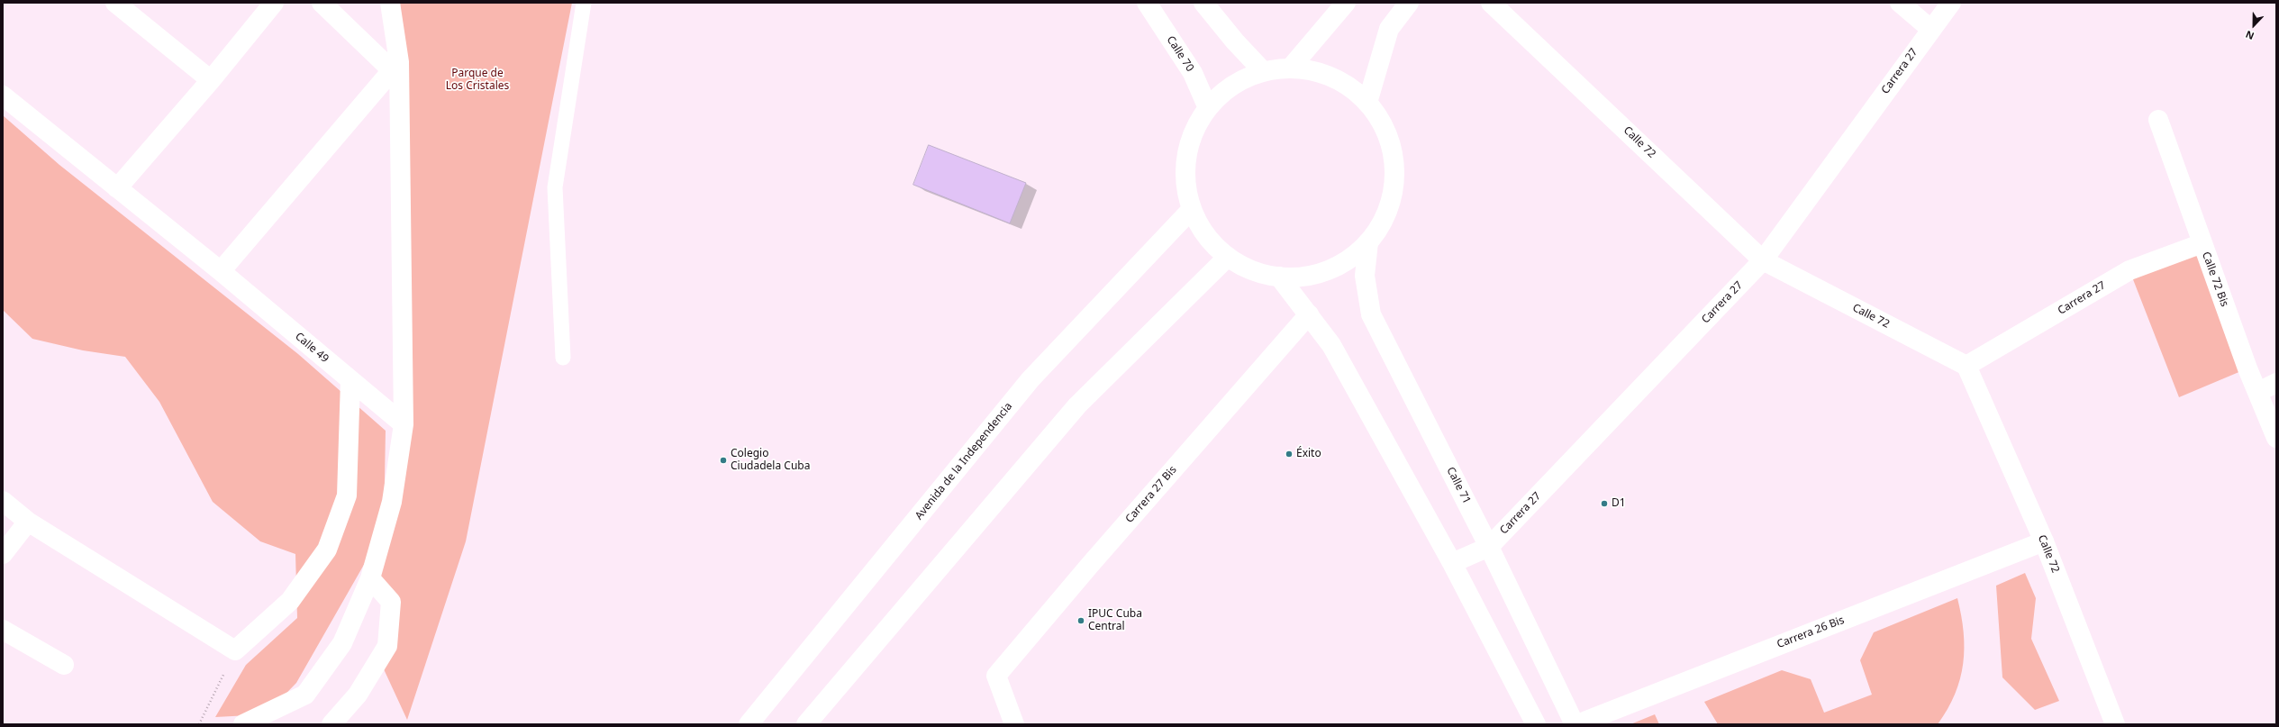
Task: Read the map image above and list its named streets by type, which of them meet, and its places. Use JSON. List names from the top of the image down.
{
  "streets": {
    "street": [
      "Calle 70",
      "Carrera 27",
      "Calle 72",
      "Calle 72 Bis",
      "Calle 49",
      "Avenida de la Independencia",
      "Calle 71",
      "Carrera 27 Bis",
      "Carrera 26 Bis"
    ]
  },
  "crossings": [
    ["Carrera 27", "Calle 72"],
    ["Carrera 27", "Calle 72 Bis"],
    ["Carrera 27", "Calle 71"],
    ["Calle 72", "Carrera 26 Bis"],
    ["Calle 71", "Carrera 26 Bis"]
  ],
  "parks": ["Parque de Los Cristales"],
  "places": [
    "Éxito",
    "Colegio Ciudadela Cuba",
    "D1",
    "IPUC Cuba Central"
  ],
  "north": "bottom"
}
